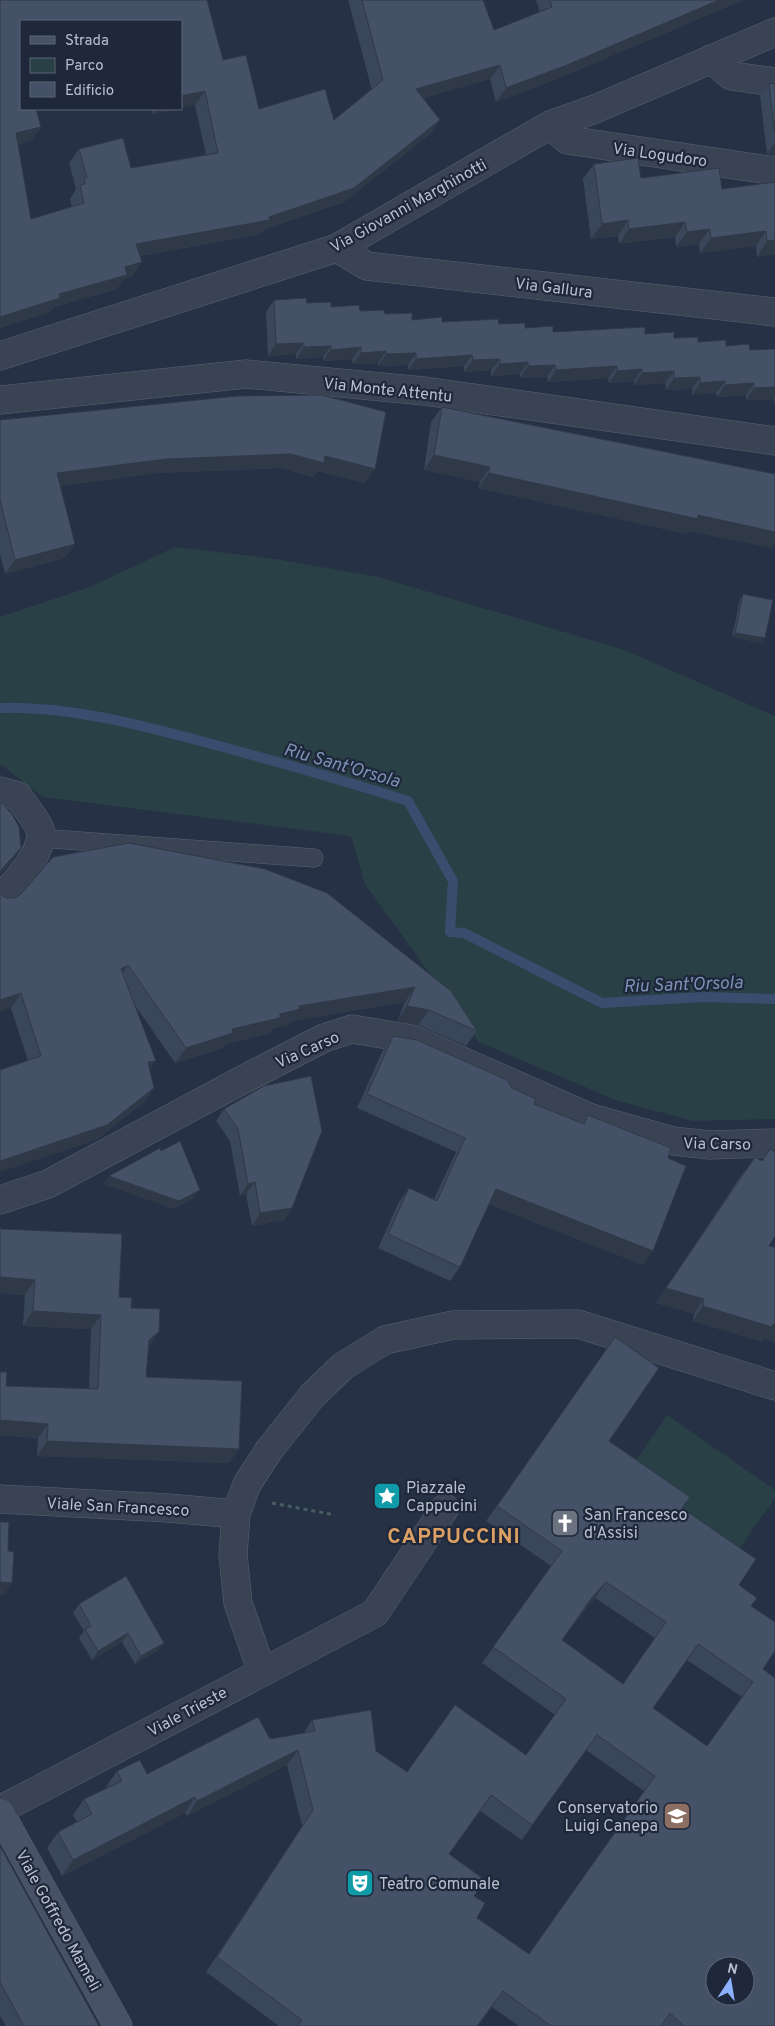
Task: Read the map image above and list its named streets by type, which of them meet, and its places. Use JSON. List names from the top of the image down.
{
  "streets": {
    "main road": ["Viale Goffredo Mameli"],
    "street": [
      "Via Logudoro",
      "Via Giovanni Marghinotti",
      "Via Gallura",
      "Via Monte Attentu",
      "Via Carso",
      "Viale San Francesco",
      "Viale Trieste"
    ]
  },
  "crossings": [
    ["Via Logudoro", "Via Giovanni Marghinotti"],
    ["Via Giovanni Marghinotti", "Via Gallura"],
    ["Viale Trieste", "Viale Goffredo Mameli"]
  ],
  "districts": ["CAPPUCCINI"],
  "water": ["Riu Sant'Orsola"],
  "places": {
    "place": ["Piazzale Cappucini"],
    "church": ["San Francesco d'Assisi"],
    "school or university": ["Conservatorio Luigi Canepa"],
    "theatre": ["Teatro Comunale"]
  },
  "legend": ["Strada", "Parco", "Edificio"],
  "north": "top"
}
